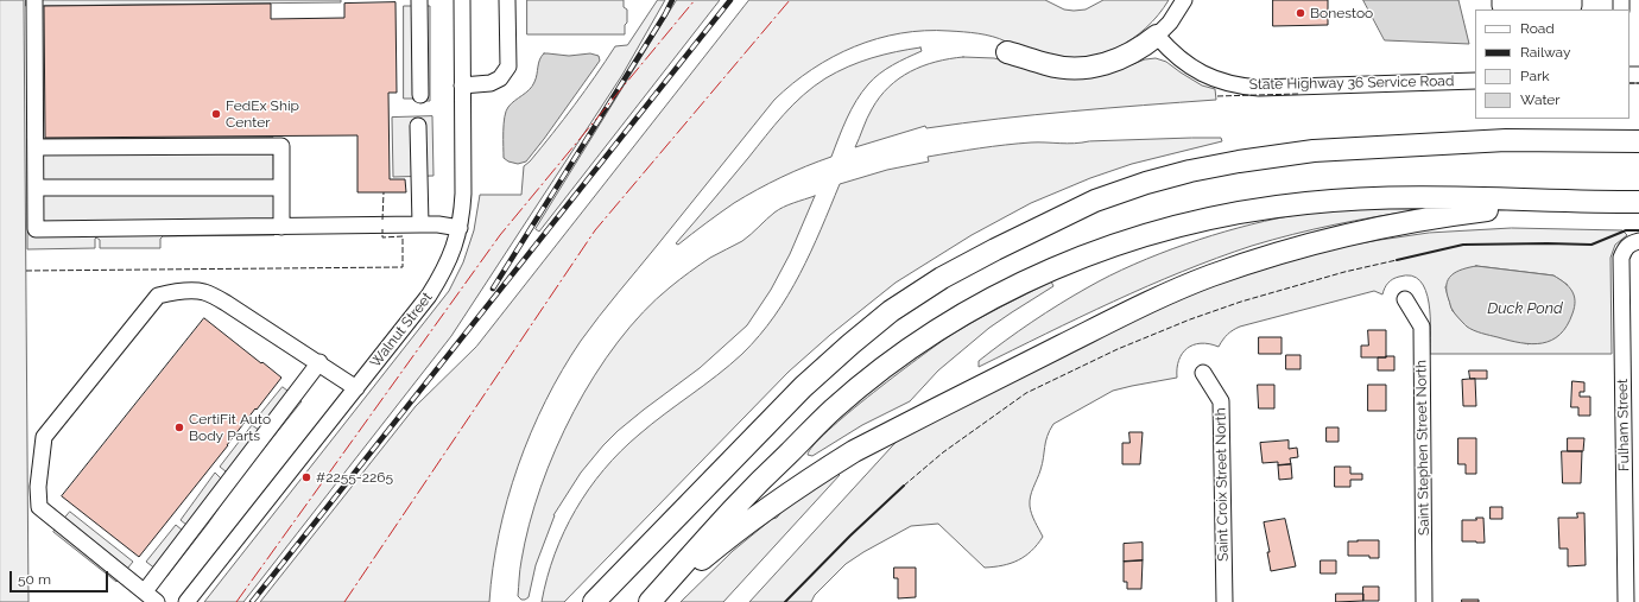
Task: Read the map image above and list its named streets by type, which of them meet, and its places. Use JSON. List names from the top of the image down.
{
  "streets": {
    "street": [
      "State Highway 36 Service Road",
      "Walnut Street",
      "Fulham Street",
      "Saint Stephen Street North",
      "Saint Croix Street North"
    ]
  },
  "water": ["Duck Pond"],
  "places": [
    "Bonestoo",
    "FedEx Ship Center",
    "CertiFit Auto Body Parts",
    "#2255-2265"
  ],
  "legend": [
    "Road",
    "Railway",
    "Park",
    "Water"
  ],
  "scale_bar": "50 m"
}
